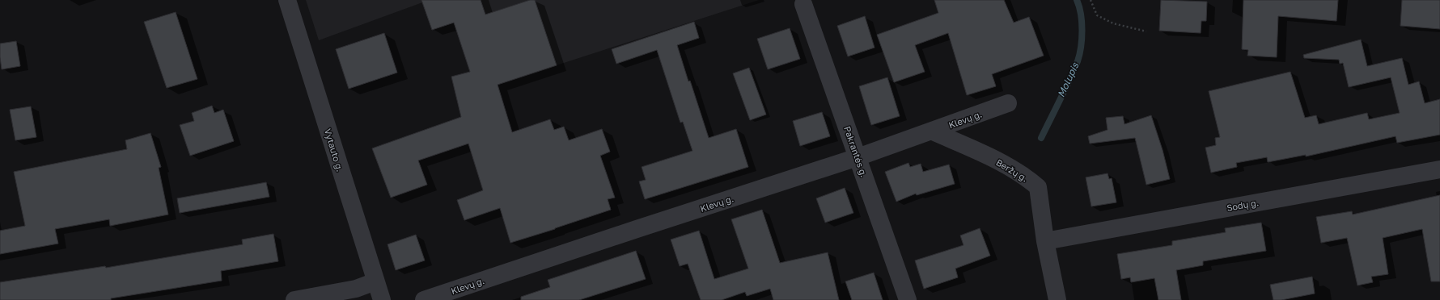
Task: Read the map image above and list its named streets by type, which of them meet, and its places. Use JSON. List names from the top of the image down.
{
  "streets": {
    "street": [
      "Klevų g.",
      "Vytauto g.",
      "Pakrantės g.",
      "Beržų g.",
      "Sodų g."
    ]
  },
  "crossings": [
    ["Klevų g.", "Pakrantės g."],
    ["Klevų g.", "Beržų g."],
    ["Beržų g.", "Sodų g."]
  ],
  "water": ["Molupis"]
}
